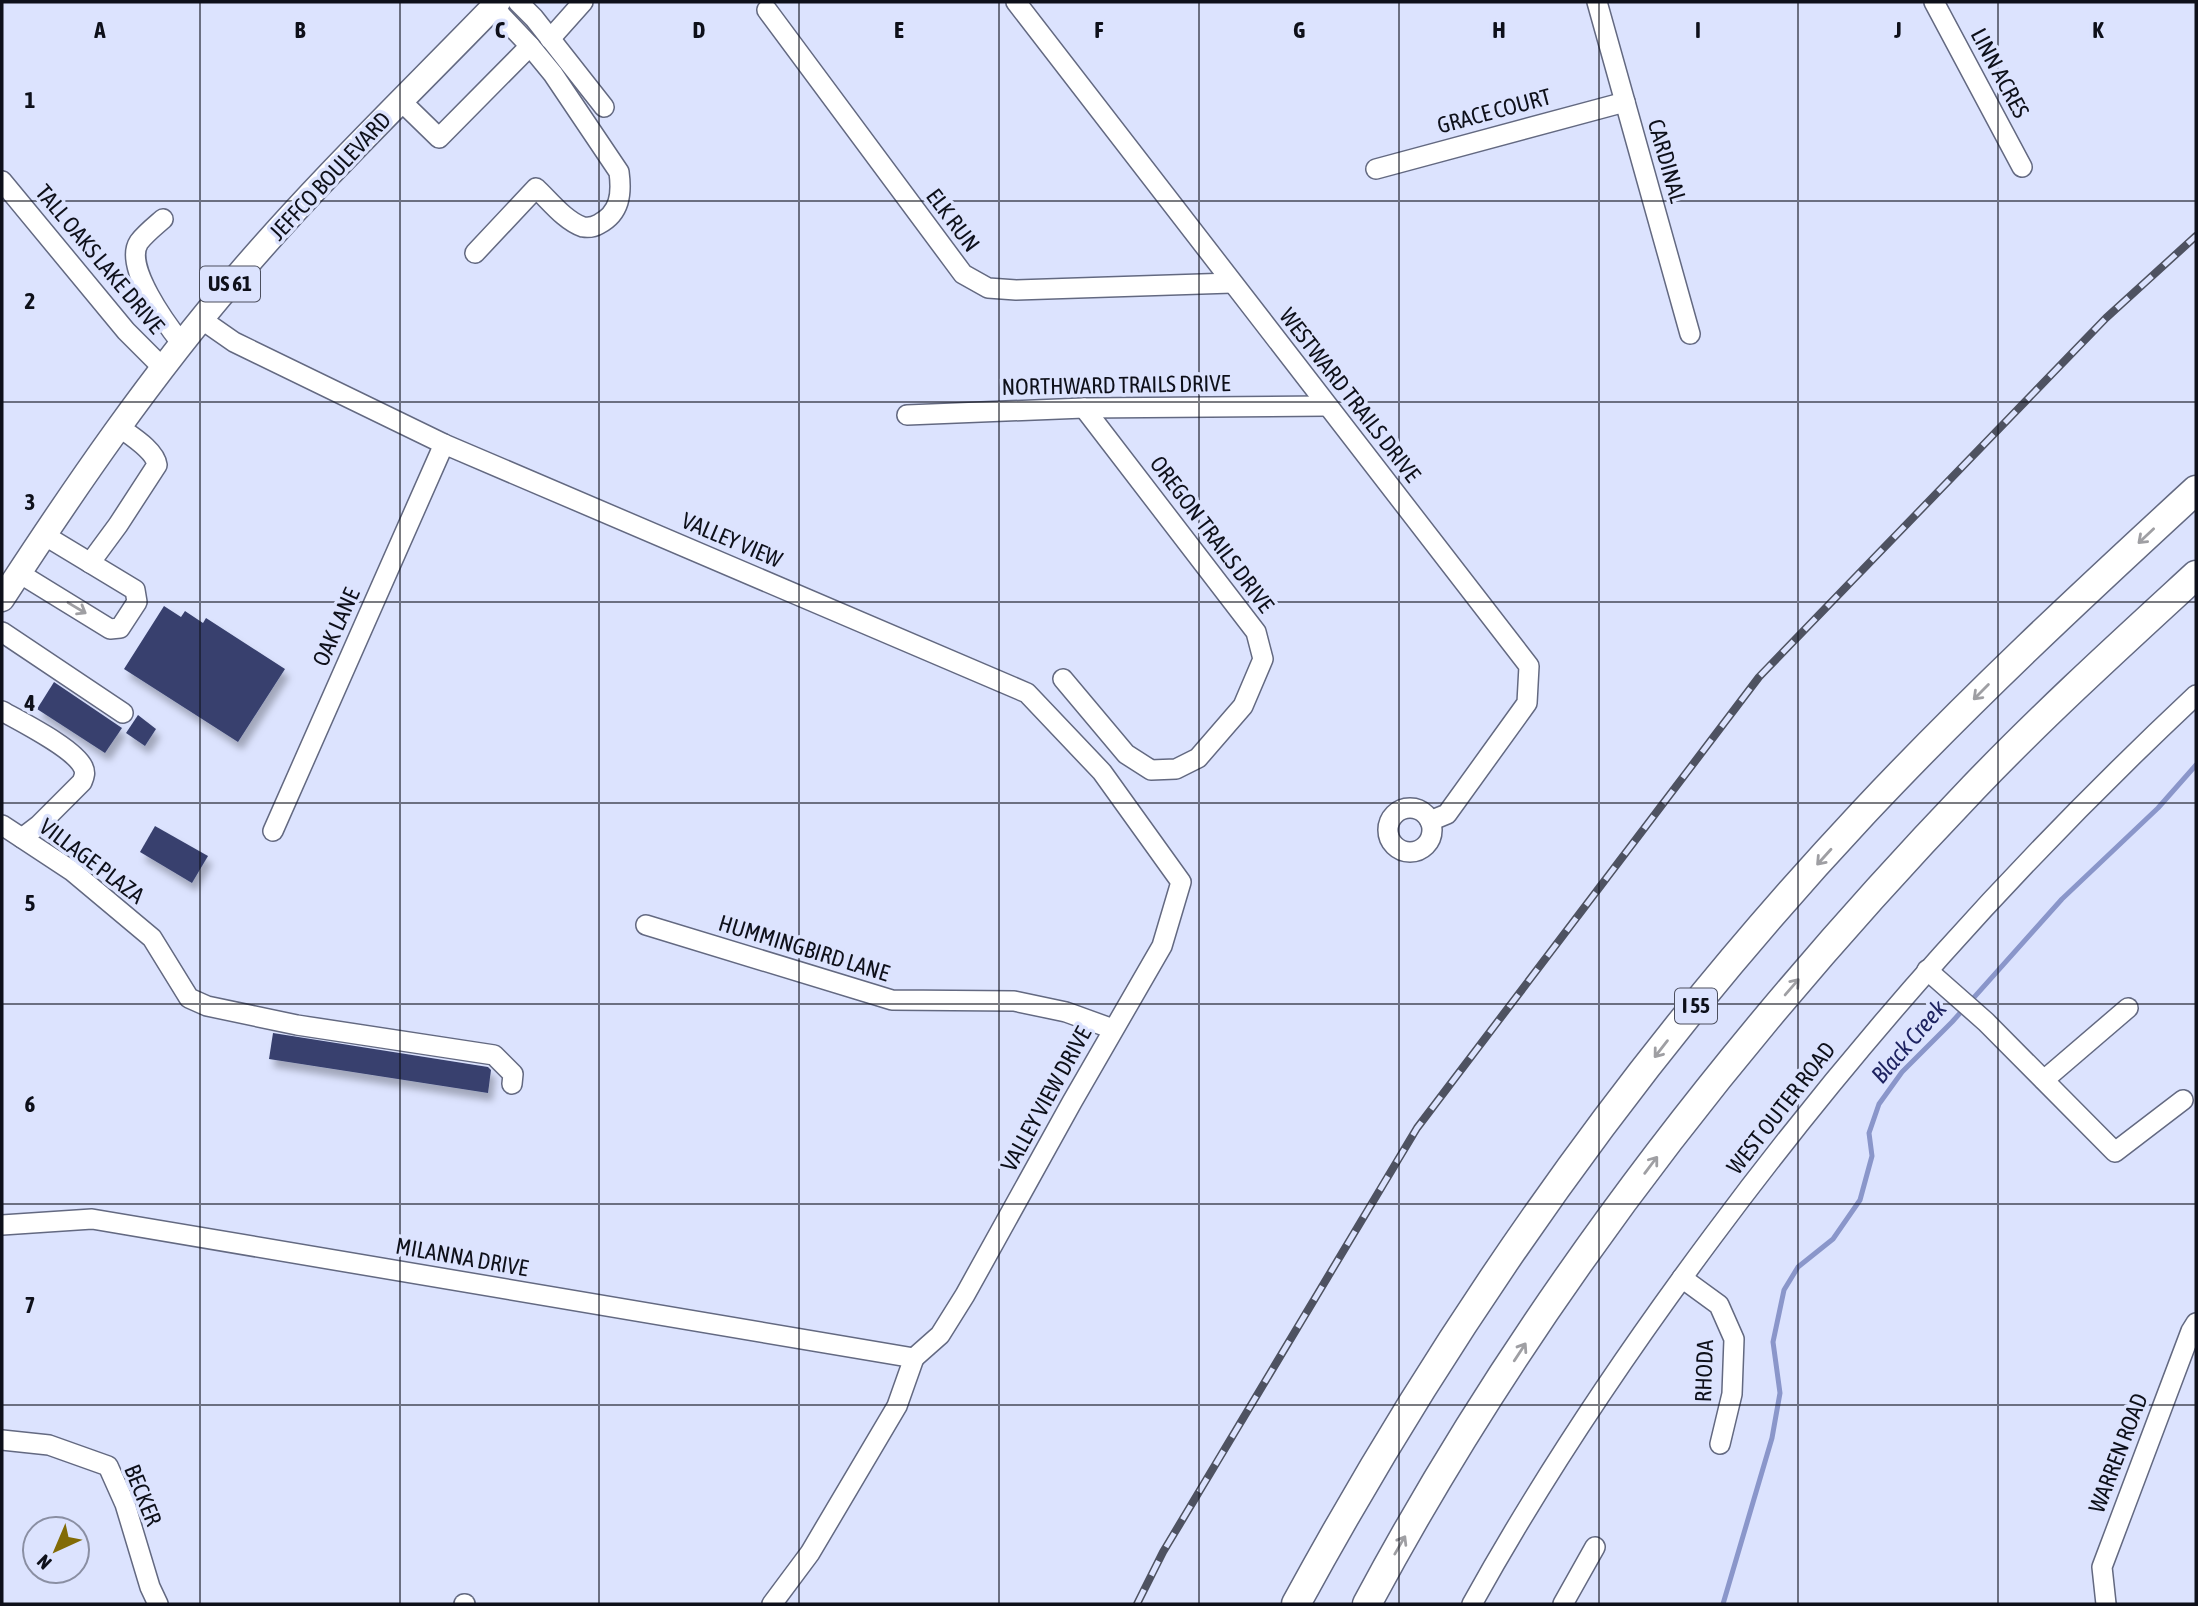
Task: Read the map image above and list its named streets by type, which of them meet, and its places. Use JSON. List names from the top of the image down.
{
  "streets": {
    "highway": ["I 55"],
    "main road": ["JEFFCO BOULEVARD", "US 61"],
    "street": [
      "LINN ACRES",
      "GRACE COURT",
      "CARDINAL",
      "ELK RUN",
      "TALL OAKS LAKE DRIVE",
      "NORTHWARD TRAILS DRIVE",
      "WESTWARD TRAILS DRIVE",
      "OREGON TRAILS DRIVE",
      "VALLEY VIEW",
      "OAK LANE",
      "VILLAGE PLAZA",
      "HUMMINGBIRD LANE",
      "VALLEY VIEW DRIVE",
      "WEST OUTER ROAD",
      "MILANNA DRIVE",
      "RHODA",
      "WARREN ROAD",
      "BECKER"
    ]
  },
  "crossings": [
    ["GRACE COURT", "CARDINAL"],
    ["JEFFCO BOULEVARD", "TALL OAKS LAKE DRIVE"],
    ["JEFFCO BOULEVARD", "VALLEY VIEW"],
    ["ELK RUN", "WESTWARD TRAILS DRIVE"],
    ["NORTHWARD TRAILS DRIVE", "WESTWARD TRAILS DRIVE"],
    ["NORTHWARD TRAILS DRIVE", "OREGON TRAILS DRIVE"],
    ["VALLEY VIEW", "OAK LANE"],
    ["VALLEY VIEW", "VALLEY VIEW DRIVE"],
    ["HUMMINGBIRD LANE", "VALLEY VIEW DRIVE"],
    ["VALLEY VIEW DRIVE", "MILANNA DRIVE"],
    ["WEST OUTER ROAD", "RHODA"]
  ],
  "water": ["Black Creek"],
  "north": "bottom left",
  "grid": {
    "columns": [
      "A",
      "B",
      "C",
      "D",
      "E",
      "F",
      "G",
      "H",
      "I",
      "J",
      "K"
    ],
    "rows": [
      "1",
      "2",
      "3",
      "4",
      "5",
      "6",
      "7"
    ]
  }
}
